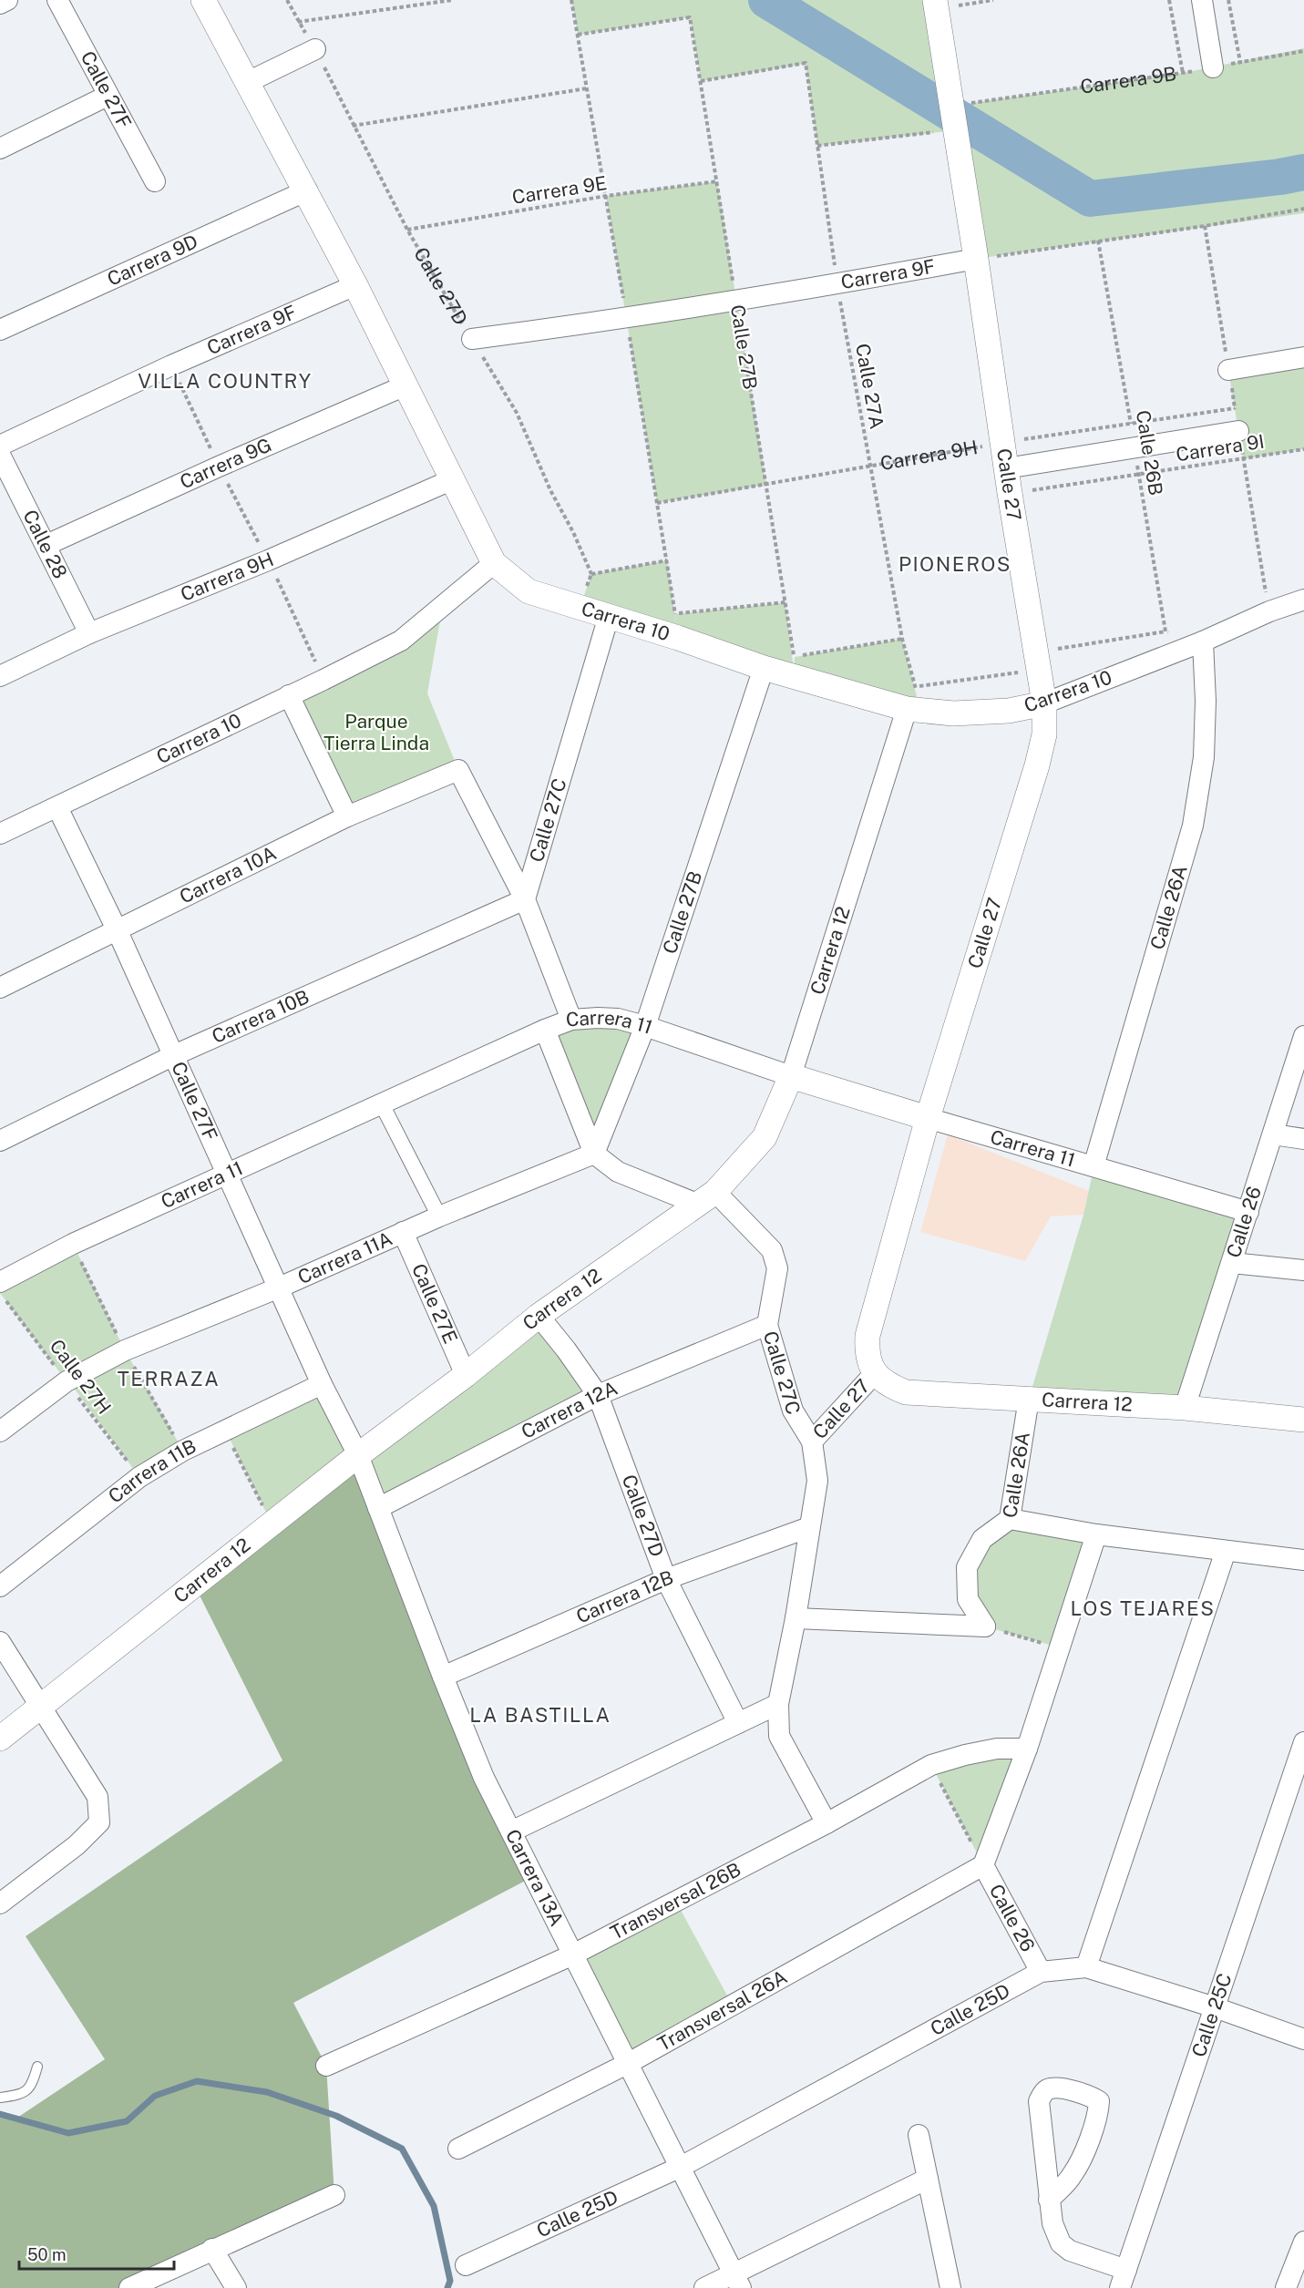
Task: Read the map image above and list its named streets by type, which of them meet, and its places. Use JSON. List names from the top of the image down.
{
  "streets": {
    "street": [
      "Calle 27F",
      "Carrera 9D",
      "Carrera 9F",
      "Calle 27D",
      "Calle 27B",
      "Carrera 9H",
      "Carrera 9G",
      "Calle 27",
      "Calle 28",
      "Carrera 10",
      "Calle 27C",
      "Carrera 10A",
      "Calle 26A",
      "Carrera 12",
      "Carrera 10B",
      "Carrera 11",
      "Calle 26",
      "Carrera 11A",
      "Calle 27E",
      "Carrera 12A",
      "Carrera 11B",
      "Carrera 12B",
      "Carrera 13A",
      "Transversal 26B",
      "Calle 25D",
      "Transversal 26A",
      "Calle 25C"
    ],
    "path": [
      "Carrera 9B",
      "Carrera 9E",
      "Calle 27A",
      "Carrera 9I",
      "Calle 26B",
      "Calle 27H"
    ]
  },
  "crossings": [
    ["Carrera 9B", "Calle 27"],
    ["Calle 27F", "Carrera 10"],
    ["Calle 27F", "Carrera 10A"],
    ["Calle 27F", "Carrera 12"],
    ["Calle 27F", "Carrera 10B"],
    ["Calle 27F", "Carrera 11"],
    ["Calle 27F", "Carrera 11A"],
    ["Calle 27F", "Carrera 11B"],
    ["Calle 27F", "Carrera 13A"],
    ["Carrera 9E", "Calle 27D"],
    ["Carrera 9E", "Calle 27B"],
    ["Carrera 9F", "Calle 27D"],
    ["Carrera 9F", "Calle 27B"],
    ["Carrera 9F", "Calle 27A"],
    ["Carrera 9F", "Calle 27"],
    ["Calle 27D", "Carrera 12"],
    ["Calle 27D", "Carrera 12A"],
    ["Calle 27D", "Carrera 12B"],
    ["Calle 27B", "Calle 27A"],
    ["Calle 27B", "Carrera 9H"],
    ["Calle 27B", "Carrera 10"],
    ["Calle 27B", "Carrera 11"],
    ["Calle 27B", "Carrera 11A"],
    ["Calle 27A", "Carrera 9H"],
    ["Calle 27A", "Carrera 10"],
    ["Calle 27A", "Carrera 12"],
    ["Carrera 9I", "Calle 26B"],
    ["Carrera 9I", "Calle 27"],
    ["Calle 26B", "Carrera 9H"],
    ["Carrera 9H", "Calle 27"],
    ["Carrera 9H", "Calle 28"],
    ["Carrera 9G", "Calle 28"],
    ["Calle 27", "Carrera 10"],
    ["Calle 27", "Calle 27C"],
    ["Calle 27", "Carrera 12"],
    ["Calle 27", "Carrera 11"],
    ["Calle 27", "Carrera 12B"],
    ["Calle 27", "Transversal 26B"],
    ["Carrera 10", "Calle 27C"],
    ["Carrera 10", "Calle 26A"],
    ["Carrera 10", "Carrera 12"],
    ["Calle 27C", "Carrera 10A"],
    ["Calle 27C", "Carrera 12"],
    ["Calle 27C", "Carrera 10B"],
    ["Calle 27C", "Carrera 12A"],
    ["Carrera 10A", "Carrera 10B"],
    ["Calle 26A", "Carrera 12"],
    ["Calle 26A", "Carrera 11"],
    ["Carrera 12", "Carrera 11"],
    ["Carrera 12", "Calle 26"],
    ["Carrera 12", "Calle 27E"],
    ["Carrera 12", "Carrera 13A"],
    ["Carrera 11", "Calle 26"],
    ["Calle 26", "Calle 25D"],
    ["Calle 26", "Transversal 26A"],
    ["Carrera 11A", "Calle 27E"],
    ["Carrera 11A", "Calle 27H"],
    ["Calle 27H", "Carrera 11B"],
    ["Carrera 12A", "Carrera 13A"],
    ["Carrera 12B", "Carrera 13A"],
    ["Carrera 13A", "Transversal 26B"],
    ["Carrera 13A", "Calle 25D"],
    ["Carrera 13A", "Transversal 26A"]
  ],
  "districts": [
    "VILLA COUNTRY",
    "PIONEROS",
    "TERRAZA",
    "LOS TEJARES",
    "LA BASTILLA"
  ],
  "parks": ["Parque Tierra Linda"],
  "scale_bar": "50 m"
}
